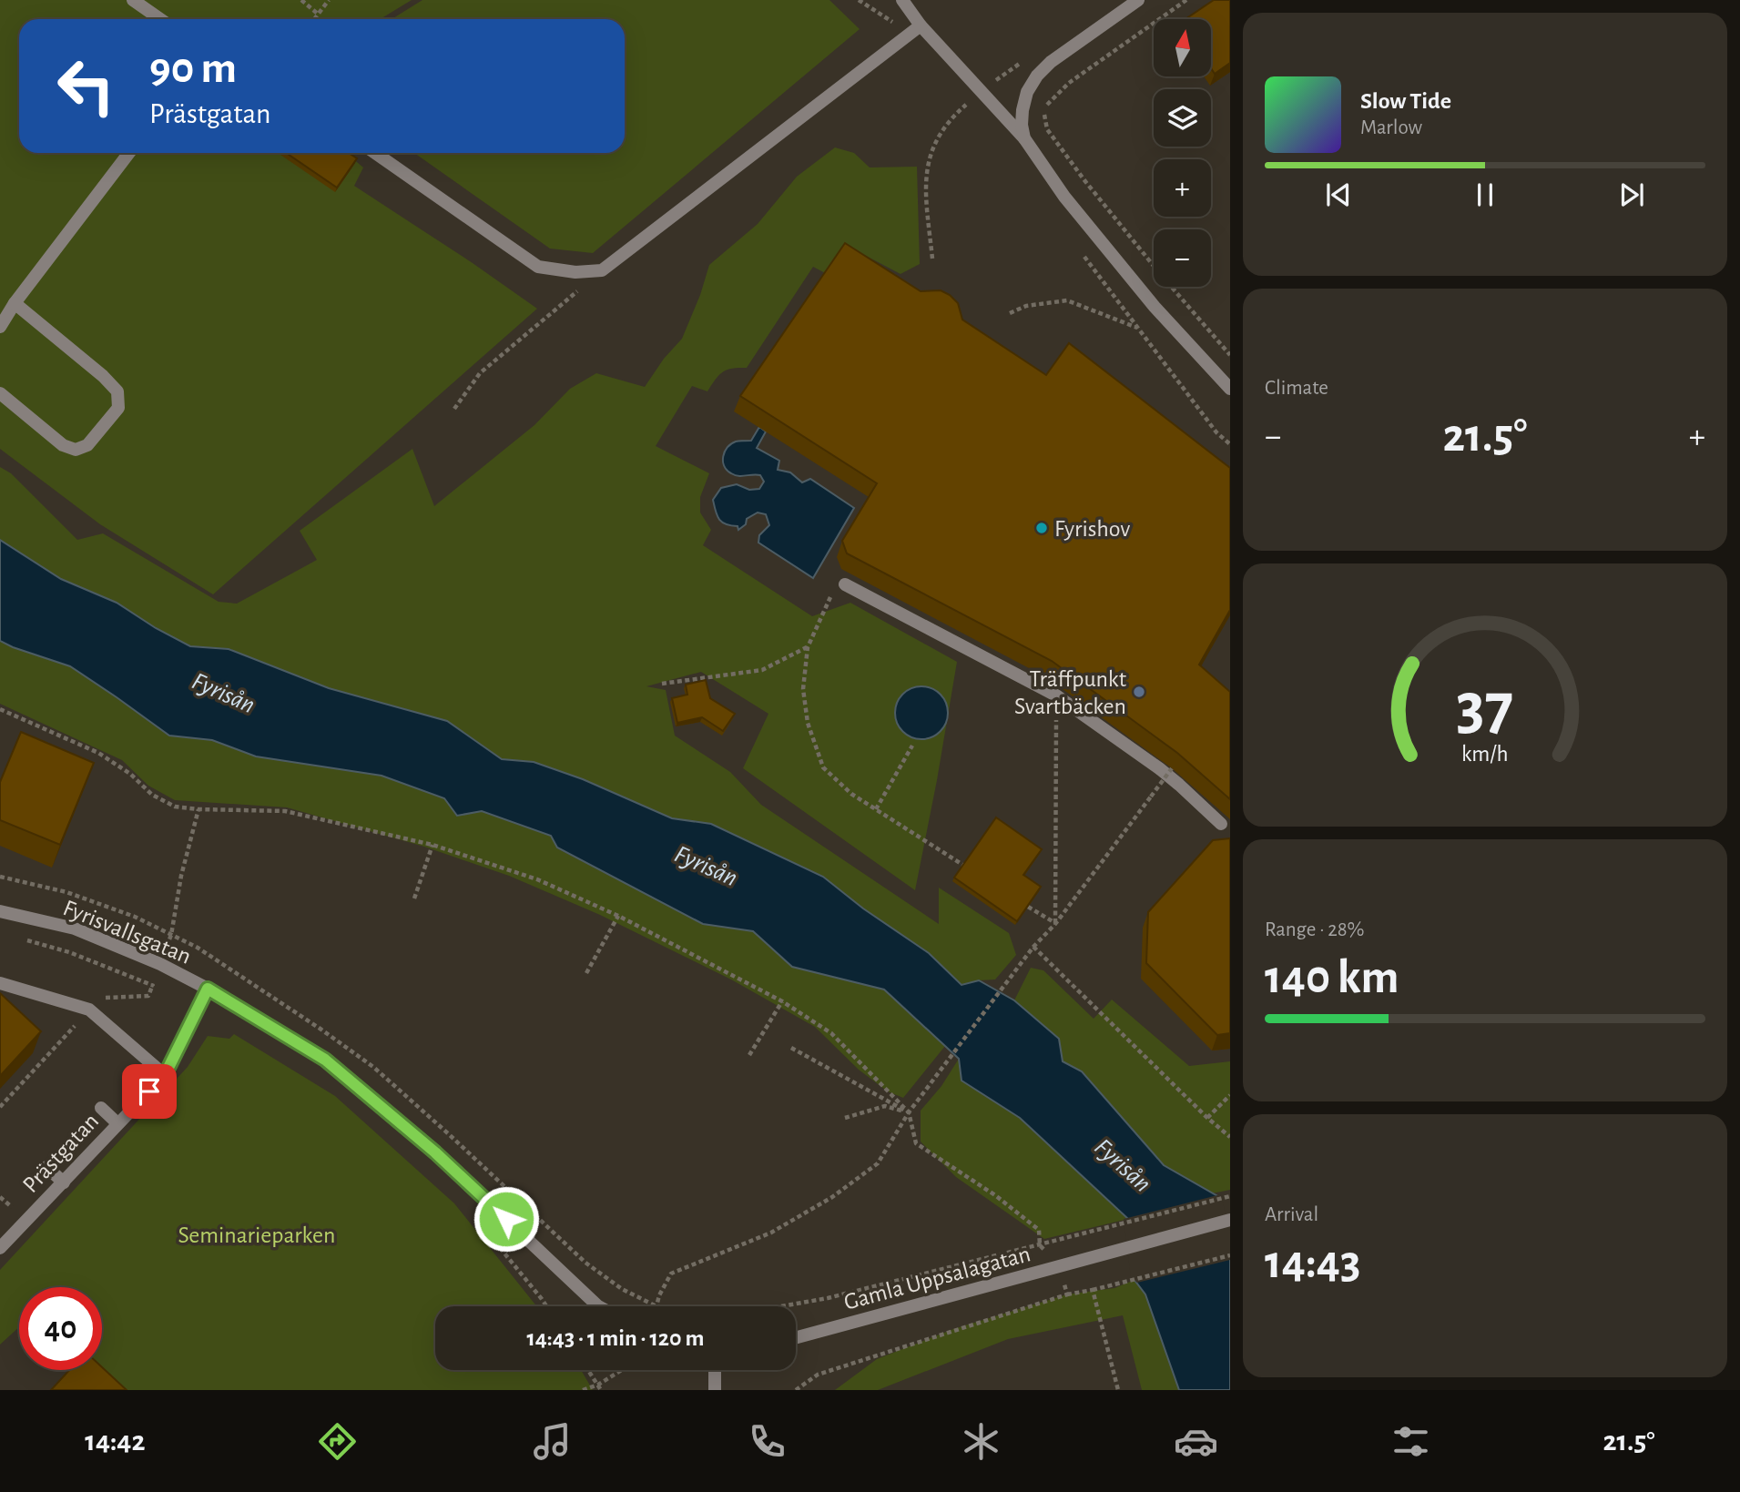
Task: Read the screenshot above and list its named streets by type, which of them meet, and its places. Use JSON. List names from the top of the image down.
{
  "streets": {
    "street": ["Fyrisvallsgatan", "Prästgatan", "Gamla Uppsalagatan"]
  },
  "crossings": [
    ["Fyrisvallsgatan", "Prästgatan"]
  ],
  "water": ["Fyrisån"],
  "parks": ["Seminarieparken"],
  "places": ["Fyrishov", "Träffpunkt Svartbäcken"],
  "north": "top",
  "page": {
    "map_buttons": ["+", "−"],
    "turn": ["90 m", "Prästgatan"],
    "song": ["Slow Tide", "Marlow"],
    "tile": [
      "Climate",
      ["Range · 28%", "140 km"],
      ["Arrival", "14:43"]
    ],
    "heat": ["−", "21.5°", "+"],
    "limit": "40",
    "trip": "14:43 · 1 min · 120 m",
    "tabs": ["14:42", "21.5°"],
    "gauge": ["37", "km/h"]
  }
}
